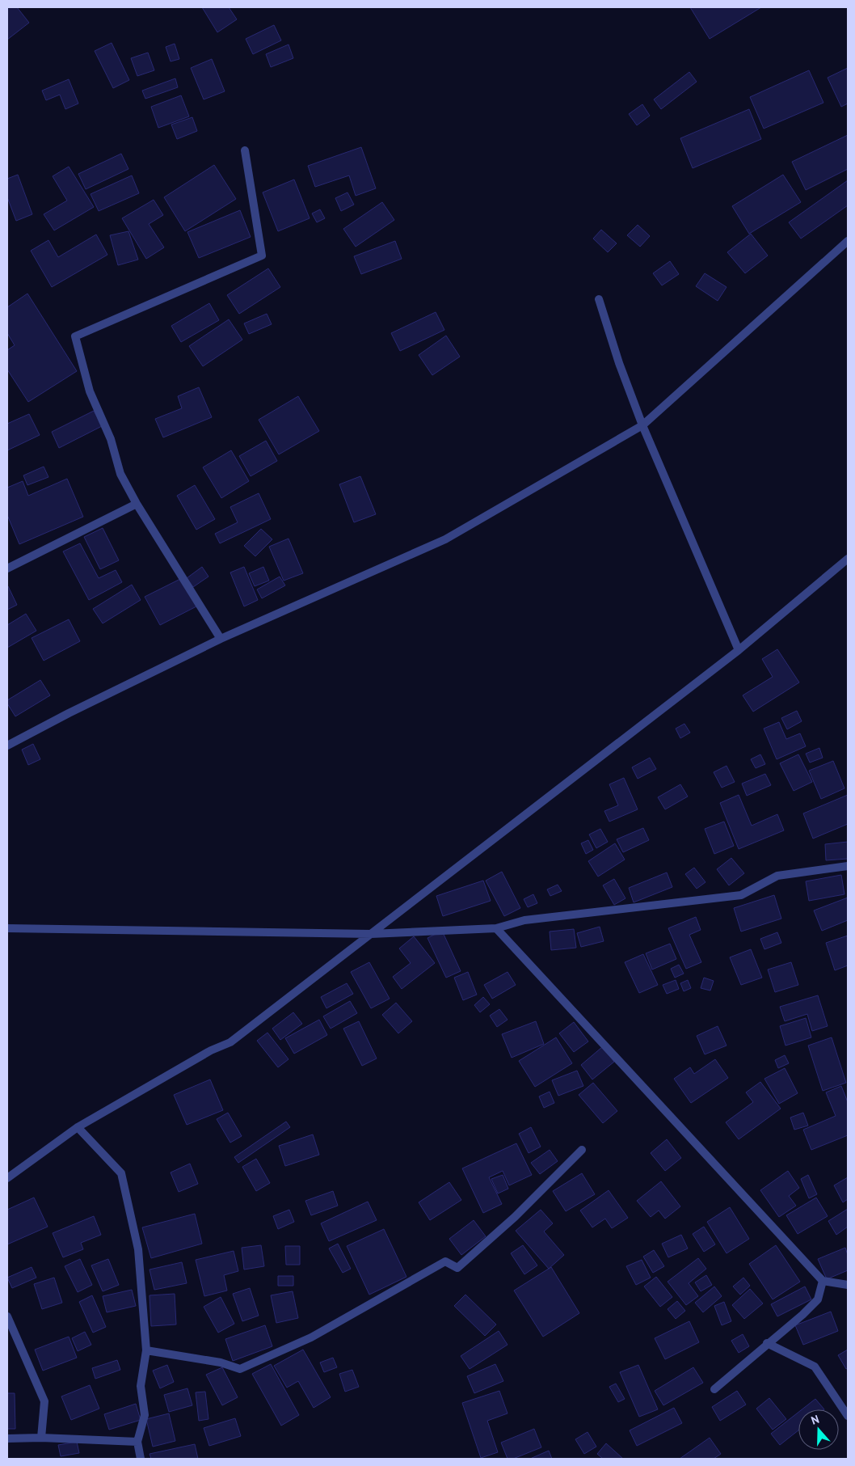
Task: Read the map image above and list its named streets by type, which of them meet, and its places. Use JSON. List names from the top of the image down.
{
  "north": "top"
}
